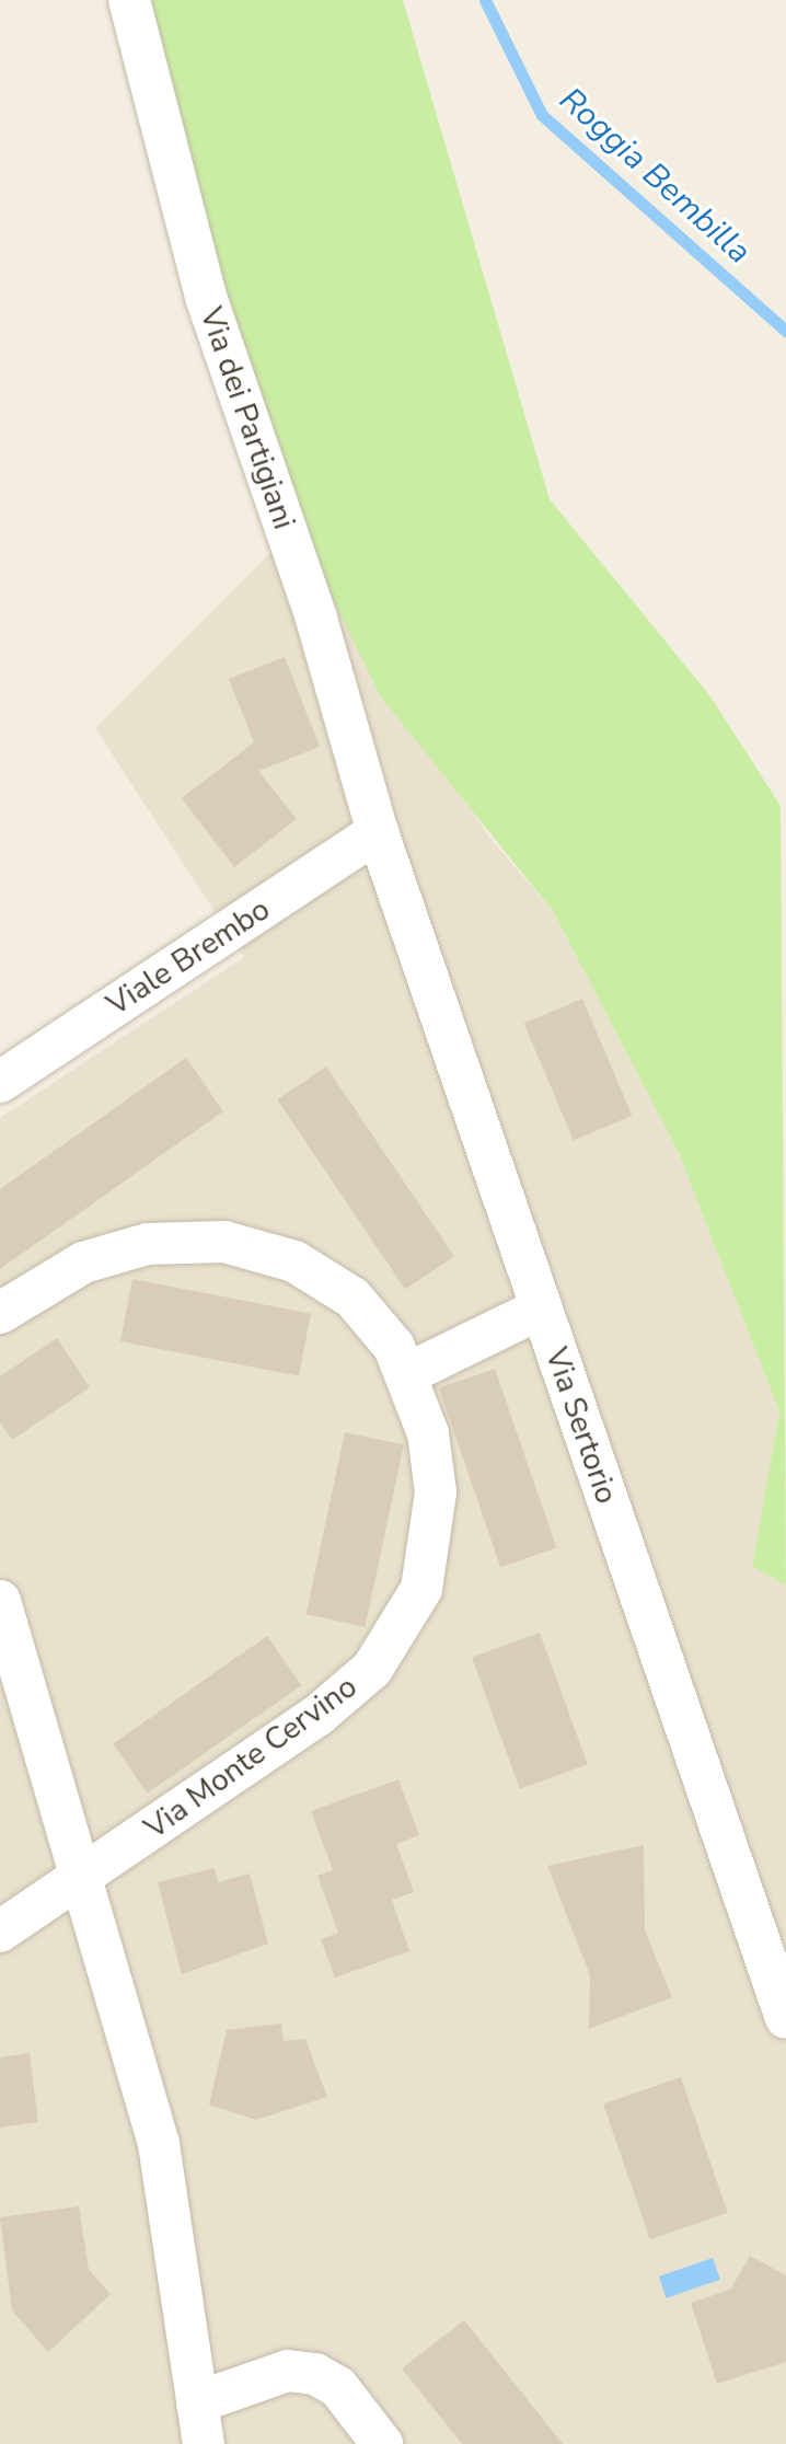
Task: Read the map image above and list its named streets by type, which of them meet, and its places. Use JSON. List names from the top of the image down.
{
  "streets": {
    "street": [
      "Via dei Partigiani",
      "Viale Brembo",
      "Via Sertorio",
      "Via Monte Cervino"
    ]
  },
  "crossings": [
    ["Via dei Partigiani", "Viale Brembo"],
    ["Via dei Partigiani", "Via Sertorio"],
    ["Viale Brembo", "Via Sertorio"]
  ],
  "water": ["Roggia Bembilla"]
}
